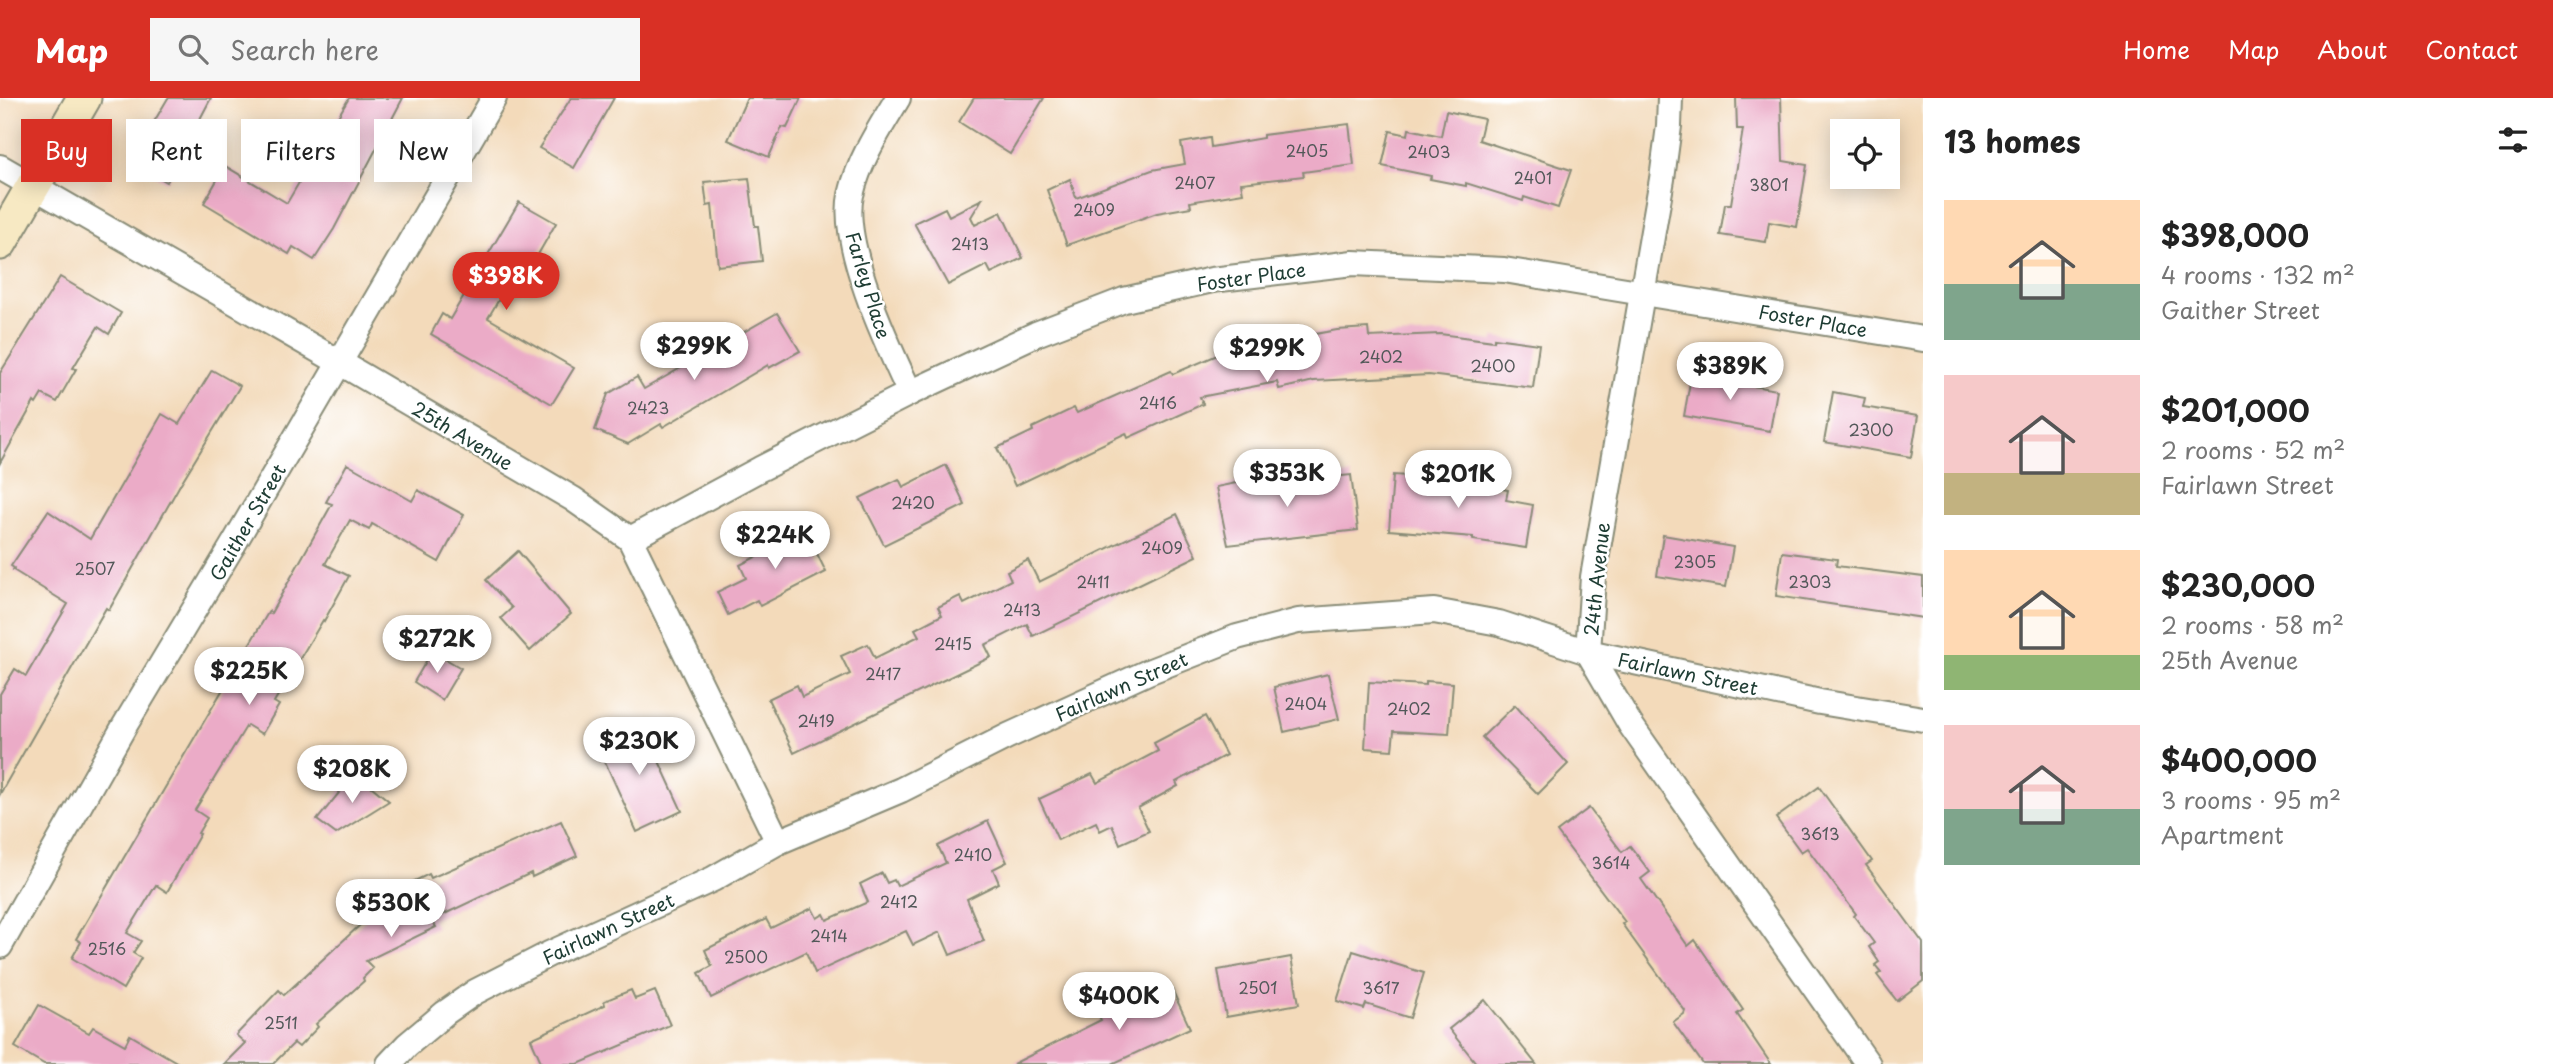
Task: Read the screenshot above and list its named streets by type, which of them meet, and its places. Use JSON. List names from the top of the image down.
{
  "streets": {
    "street": [
      "Foster Place",
      "Farley Place",
      "25th Avenue",
      "Gaither Street",
      "24th Avenue",
      "Fairlawn Street"
    ]
  },
  "crossings": [
    ["Foster Place", "Farley Place"],
    ["Foster Place", "25th Avenue"],
    ["Foster Place", "24th Avenue"],
    ["25th Avenue", "Gaither Street"],
    ["25th Avenue", "Fairlawn Street"],
    ["24th Avenue", "Fairlawn Street"]
  ],
  "house_numbers": [
    "2405",
    "2403",
    "2401",
    "2407",
    "3801",
    "2409",
    "2413",
    "2402",
    "2400",
    "2416",
    "2423",
    "2300",
    "2420",
    "2409",
    "2305",
    "2507",
    "2411",
    "2303",
    "2413",
    "2415",
    "2417",
    "2404",
    "2402",
    "2419",
    "3613",
    "2410",
    "3614",
    "2412",
    "2414",
    "2516",
    "2500",
    "2501",
    "3617",
    "2511"
  ],
  "page": {
    "header": "Map",
    "search": "Search here",
    "nav": [
      "Home",
      "Map",
      "About",
      "Contact"
    ],
    "heading": "13 homes",
    "chip": [
      "Buy",
      "Rent",
      "Filters",
      "New"
    ],
    "list": [
      {
        "name": "$398,000",
        "note": "4 rooms · 132 m² · Gaither Street"
      },
      {
        "name": "$201,000",
        "note": "2 rooms · 52 m² · Fairlawn Street"
      },
      {
        "name": "$230,000",
        "note": "2 rooms · 58 m² · 25th Avenue"
      },
      {
        "name": "$400,000",
        "note": "3 rooms · 95 m² · Apartment"
      }
    ],
    "price": [
      "$398K",
      "$299K",
      "$299K",
      "$389K",
      "$353K",
      "$201K",
      "$224K",
      "$272K",
      "$225K",
      "$230K",
      "$208K",
      "$530K",
      "$400K"
    ]
  }
}
